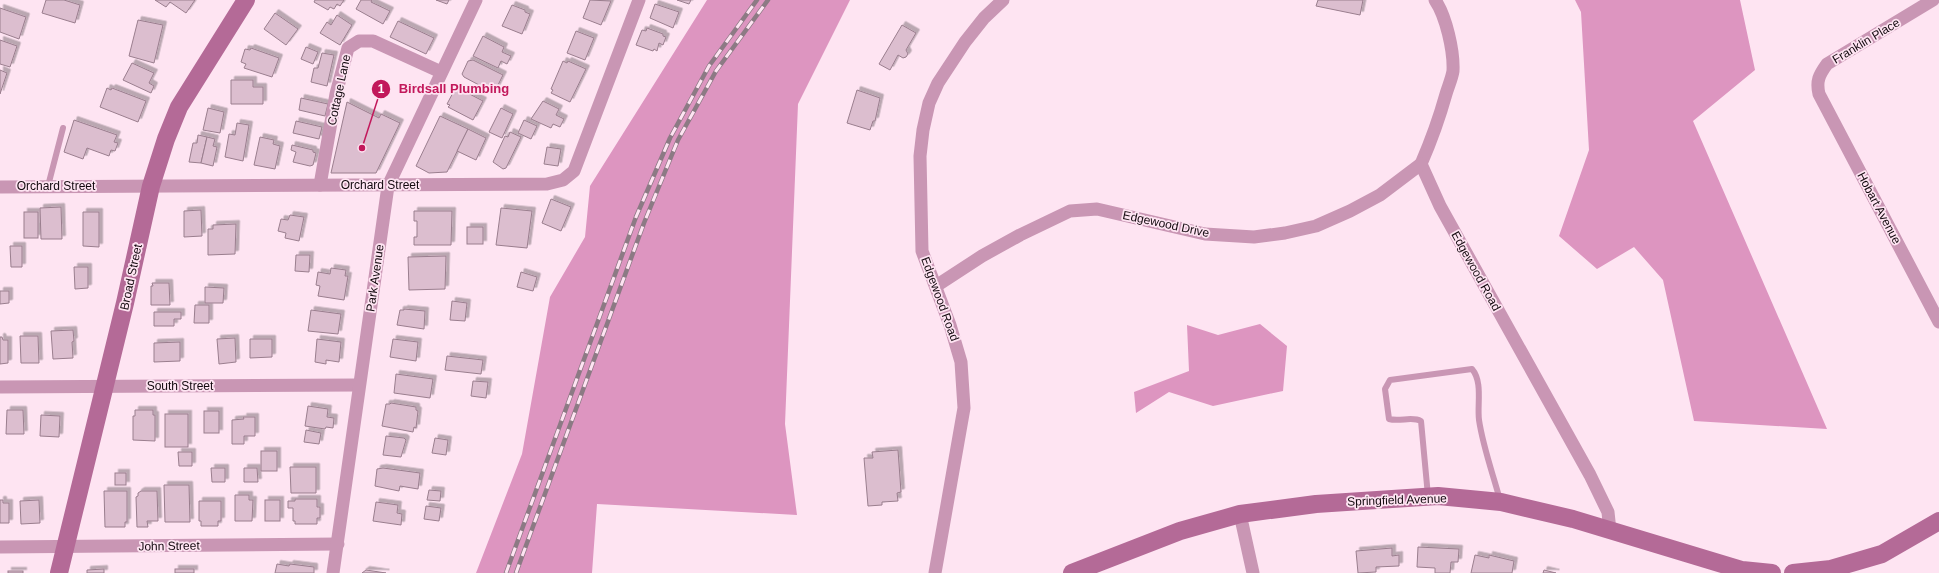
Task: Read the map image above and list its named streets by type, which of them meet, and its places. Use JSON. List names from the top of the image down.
{
  "streets": {
    "main road": ["Broad Street", "Springfield Avenue"],
    "street": [
      "Franklin Place",
      "Cottage Lane",
      "Orchard Street",
      "Hobart Avenue",
      "Edgewood Drive",
      "Edgewood Road",
      "Park Avenue",
      "South Street",
      "John Street"
    ]
  },
  "crossings": [
    ["Franklin Place", "Hobart Avenue"],
    ["Cottage Lane", "Orchard Street"],
    ["Cottage Lane", "Park Avenue"],
    ["Orchard Street", "Broad Street"],
    ["Orchard Street", "Park Avenue"],
    ["Edgewood Drive", "Edgewood Road"],
    ["Edgewood Road", "Springfield Avenue"],
    ["Broad Street", "South Street"],
    ["Broad Street", "John Street"],
    ["Park Avenue", "South Street"],
    ["Park Avenue", "John Street"]
  ],
  "places": ["Birdsall Plumbing"]
}
